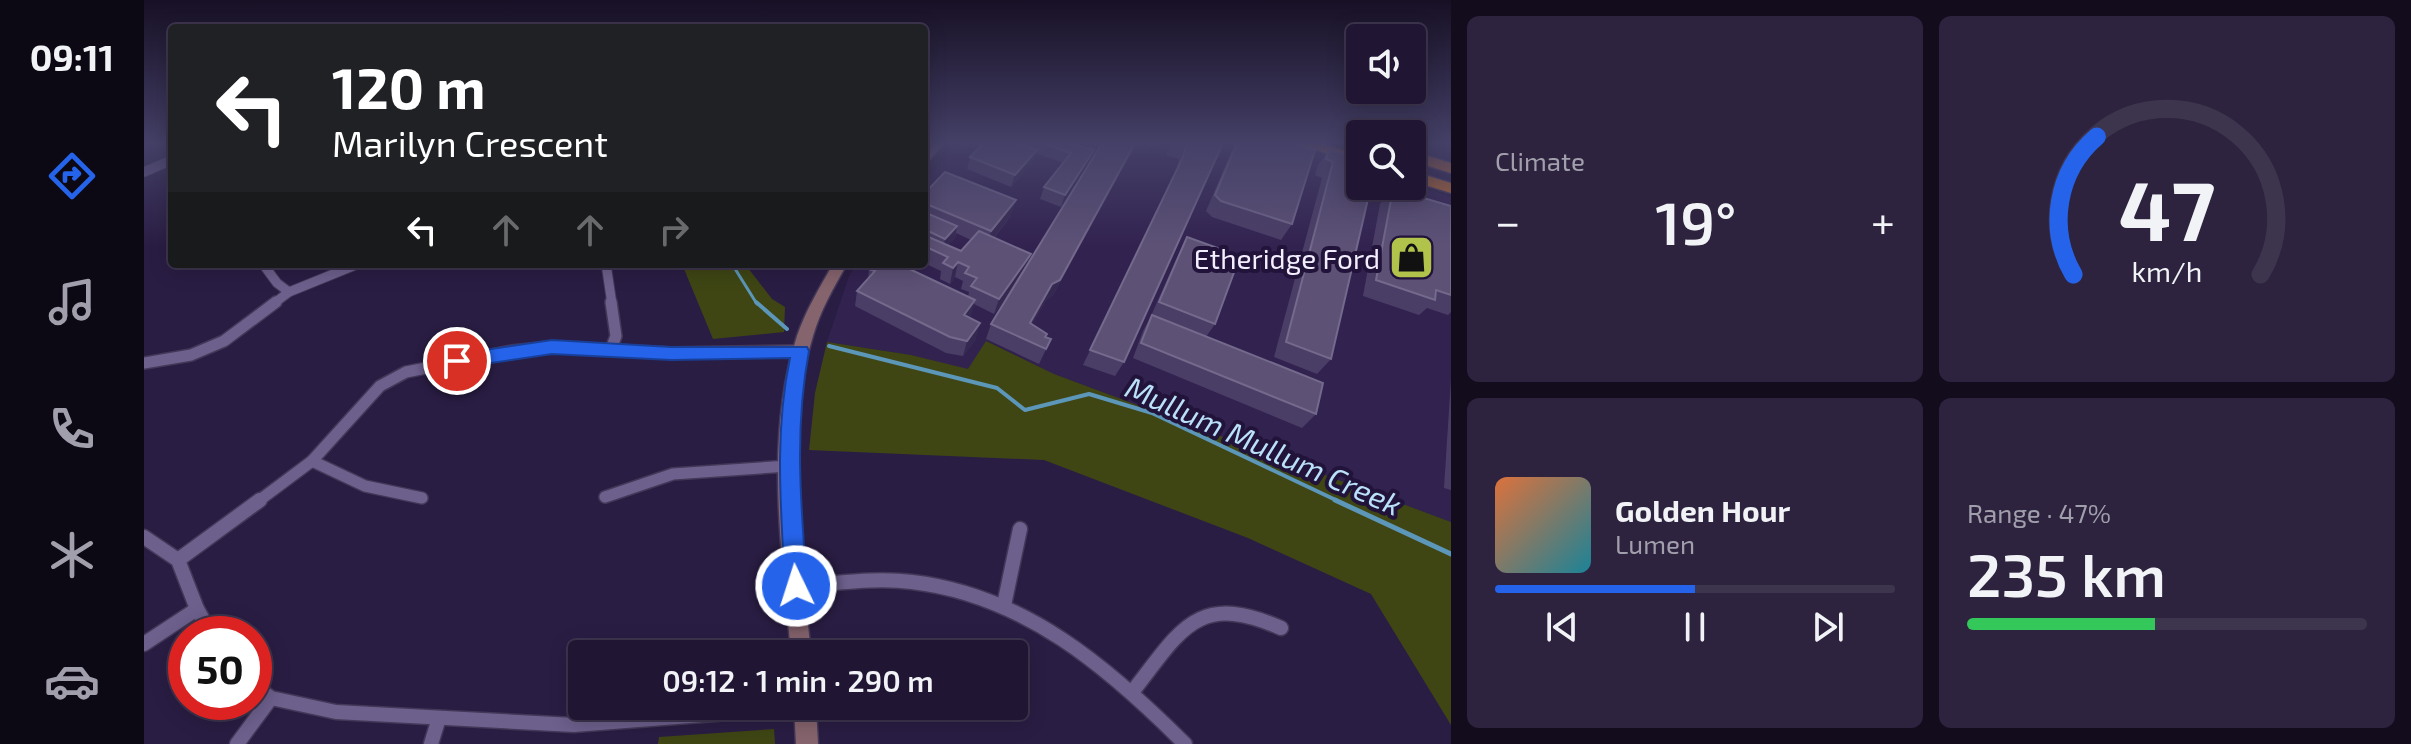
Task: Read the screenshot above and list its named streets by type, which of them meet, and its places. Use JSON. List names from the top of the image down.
{
  "water": ["Mullum Mullum Creek"],
  "places": {
    "shop": ["Etheridge Ford"]
  },
  "page": {
    "tabs": "09:11",
    "tile": [
      "Climate",
      ["Range · 47%", "235 km"]
    ],
    "turn": ["120 m", "Marilyn Crescent"],
    "heat": ["−", "19°", "+"],
    "song": ["Golden Hour", "Lumen"],
    "limit": "50",
    "trip": "09:12 · 1 min · 290 m",
    "gauge": ["47", "km/h"]
  }
}
